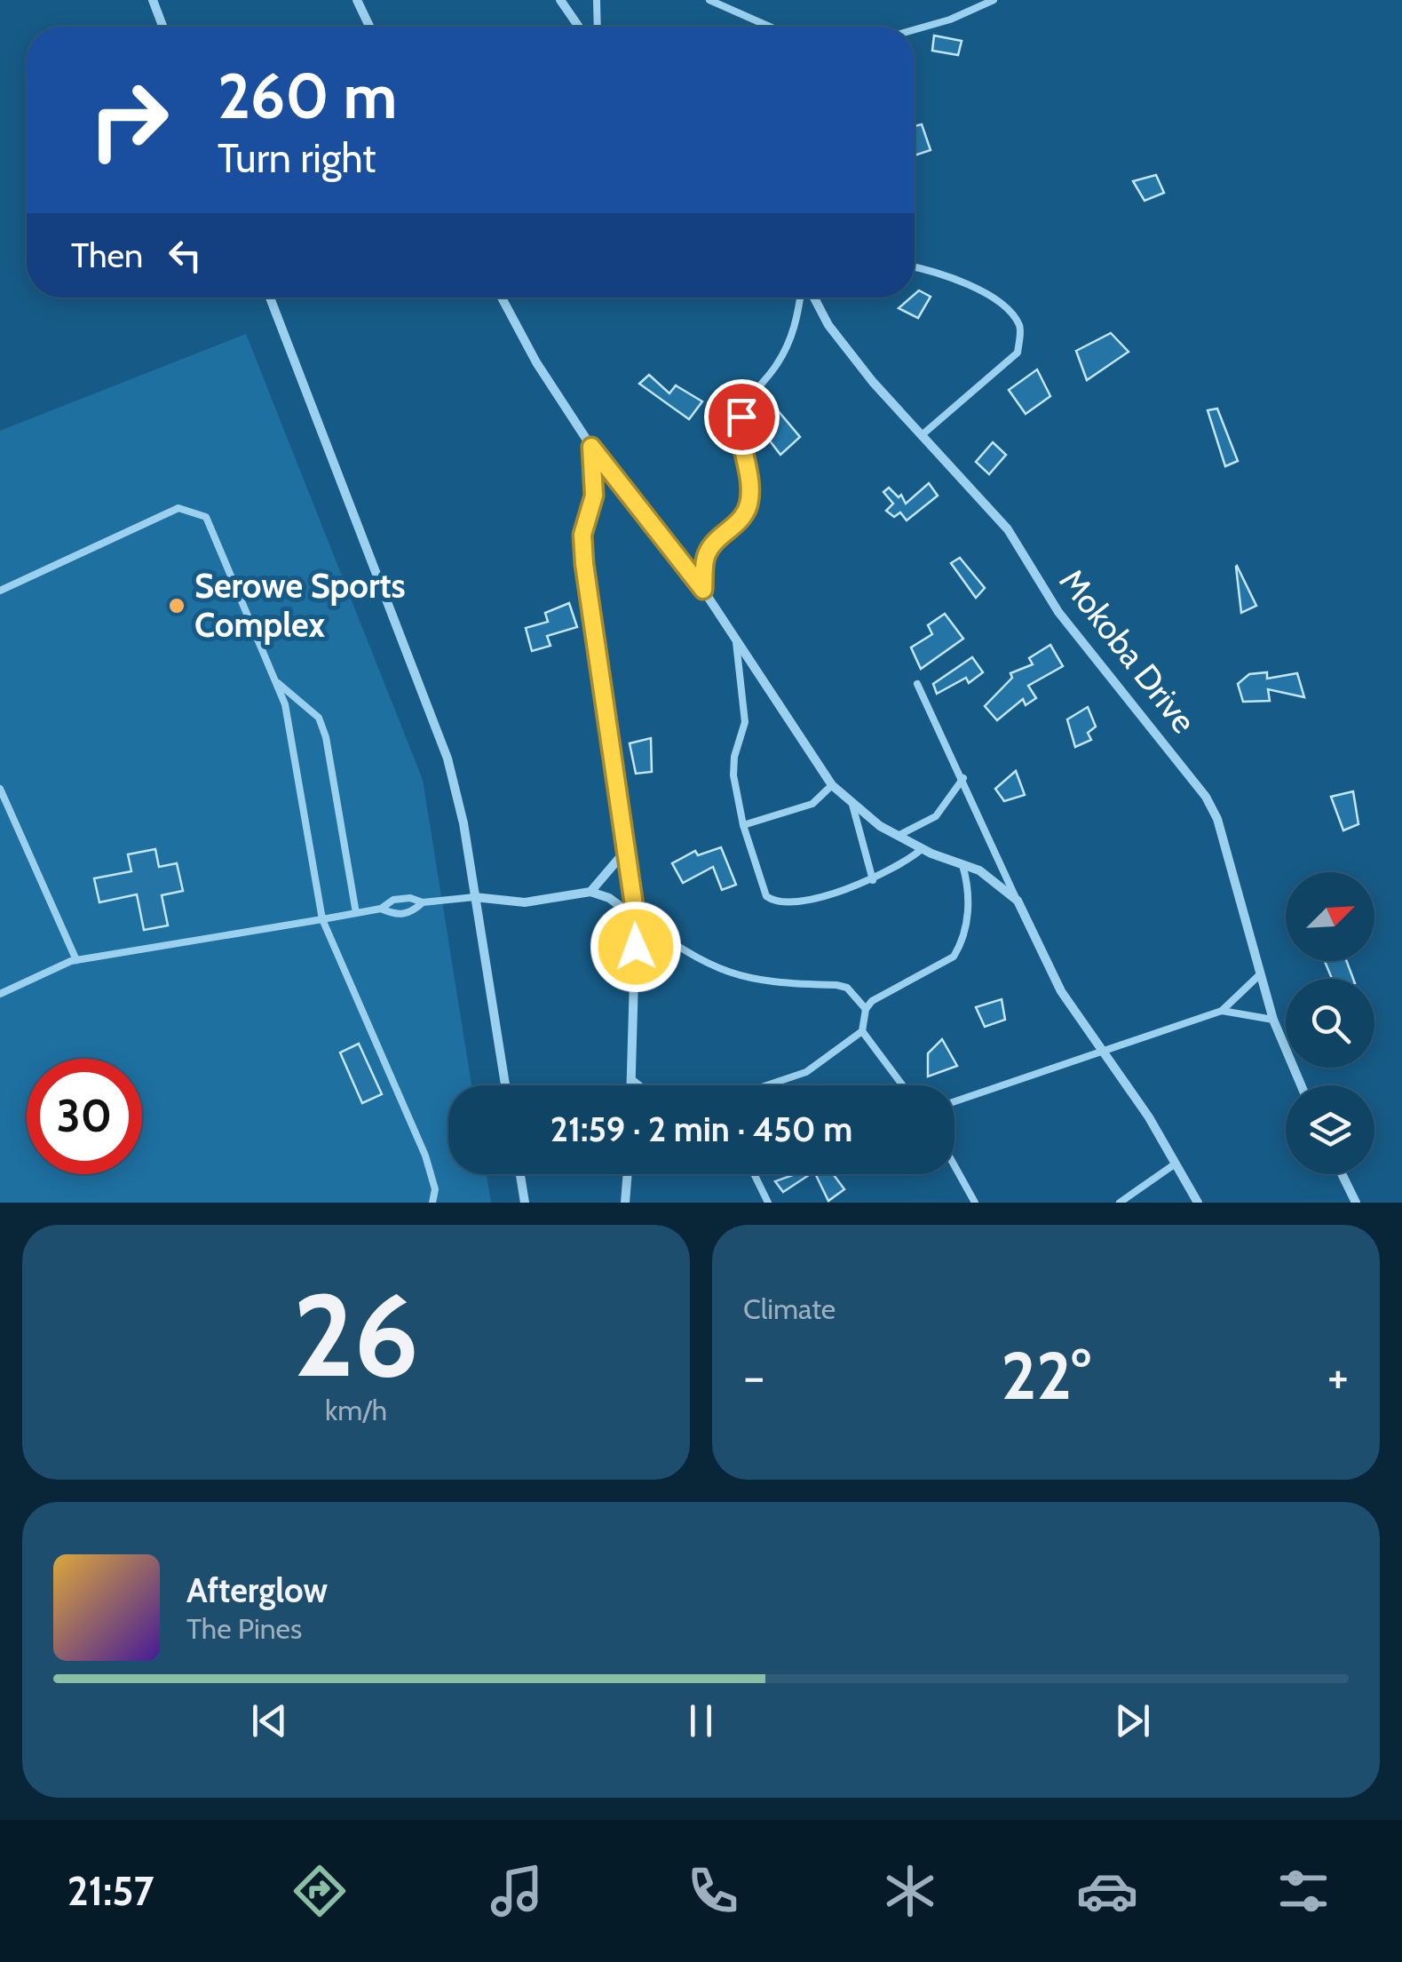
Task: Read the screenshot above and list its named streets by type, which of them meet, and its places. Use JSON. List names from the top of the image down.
{
  "streets": {
    "street": ["Mokoba Drive"]
  },
  "places": ["Serowe Sports Complex"],
  "north": "top right",
  "page": {
    "turn": ["260 m", "Turn right"],
    "then": "Then",
    "limit": "30",
    "trip": "21:59 · 2 min · 450 m",
    "tile": [
      ["26", "km/h"],
      "Climate"
    ],
    "heat": ["−", "22°", "+"],
    "song": ["Afterglow", "The Pines"],
    "tabs": "21:57"
  }
}
